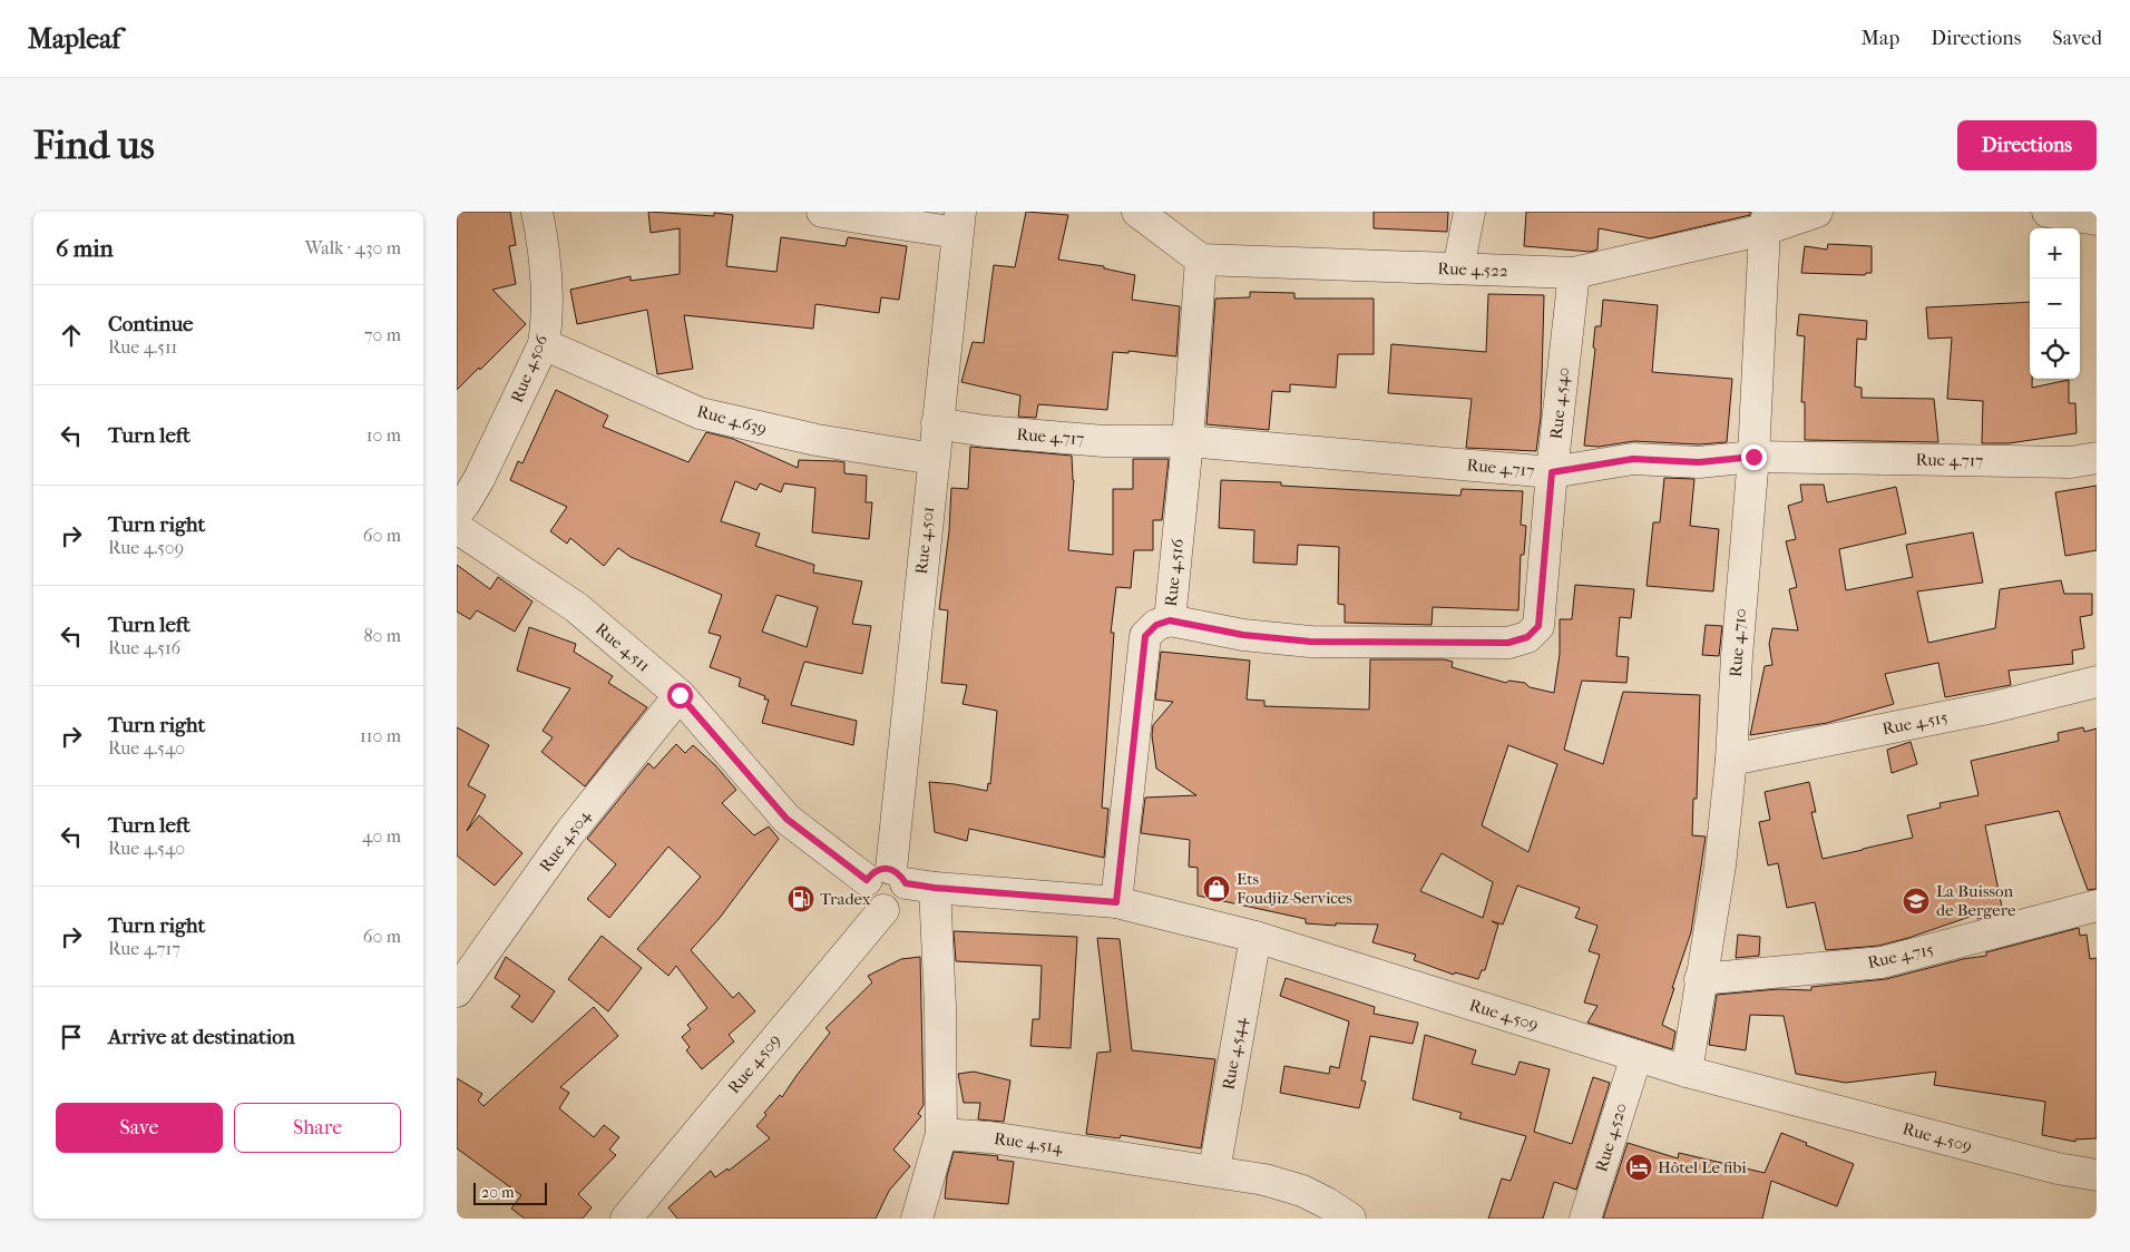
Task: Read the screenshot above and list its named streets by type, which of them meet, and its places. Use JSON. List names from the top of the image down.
{
  "streets": {
    "street": [
      "Rue 4.522",
      "Rue 4.506",
      "Rue 4.540",
      "Rue 4.639",
      "Rue 4.717",
      "Rue 4.501",
      "Rue 4.516",
      "Rue 4.710",
      "Rue 4.511",
      "Rue 4.515",
      "Rue 4.504",
      "Rue 4.715",
      "Rue 4.509",
      "Rue 4.544",
      "Rue 4.520",
      "Rue 4.514"
    ]
  },
  "crossings": [
    ["Rue 4.522", "Rue 4.540"],
    ["Rue 4.522", "Rue 4.516"],
    ["Rue 4.522", "Rue 4.710"],
    ["Rue 4.506", "Rue 4.639"],
    ["Rue 4.540", "Rue 4.717"],
    ["Rue 4.540", "Rue 4.516"],
    ["Rue 4.639", "Rue 4.501"],
    ["Rue 4.717", "Rue 4.501"],
    ["Rue 4.717", "Rue 4.516"],
    ["Rue 4.717", "Rue 4.710"],
    ["Rue 4.501", "Rue 4.511"],
    ["Rue 4.501", "Rue 4.509"],
    ["Rue 4.516", "Rue 4.509"],
    ["Rue 4.710", "Rue 4.515"],
    ["Rue 4.710", "Rue 4.715"],
    ["Rue 4.710", "Rue 4.509"],
    ["Rue 4.511", "Rue 4.504"],
    ["Rue 4.511", "Rue 4.509"],
    ["Rue 4.509", "Rue 4.544"],
    ["Rue 4.509", "Rue 4.520"],
    ["Rue 4.544", "Rue 4.514"]
  ],
  "places": {
    "shop": ["Ets Foudjiz-Services"],
    "fuel station": ["Tradex"],
    "school or university": ["La Buisson de Bergere"],
    "hotel": ["Hôtel Le fibi"]
  },
  "scale_bar": "20 m",
  "page": {
    "header": "Mapleaf",
    "nav": ["Map", "Directions", "Saved"],
    "buttons": [
      "Directions",
      ["Save", "Share"]
    ],
    "title": "Find us",
    "heading": ["6 min", "Walk · 430 m"],
    "map_buttons": ["+", "−"],
    "list": [
      ["Continue", "Rue 4.511", "70 m"],
      ["Turn left", "10 m"],
      ["Turn right", "Rue 4.509", "60 m"],
      ["Turn left", "Rue 4.516", "80 m"],
      ["Turn right", "Rue 4.540", "110 m"],
      ["Turn left", "Rue 4.540", "40 m"],
      ["Turn right", "Rue 4.717", "60 m"],
      "Arrive at destination"
    ],
    "scale": "20 m"
  }
}
